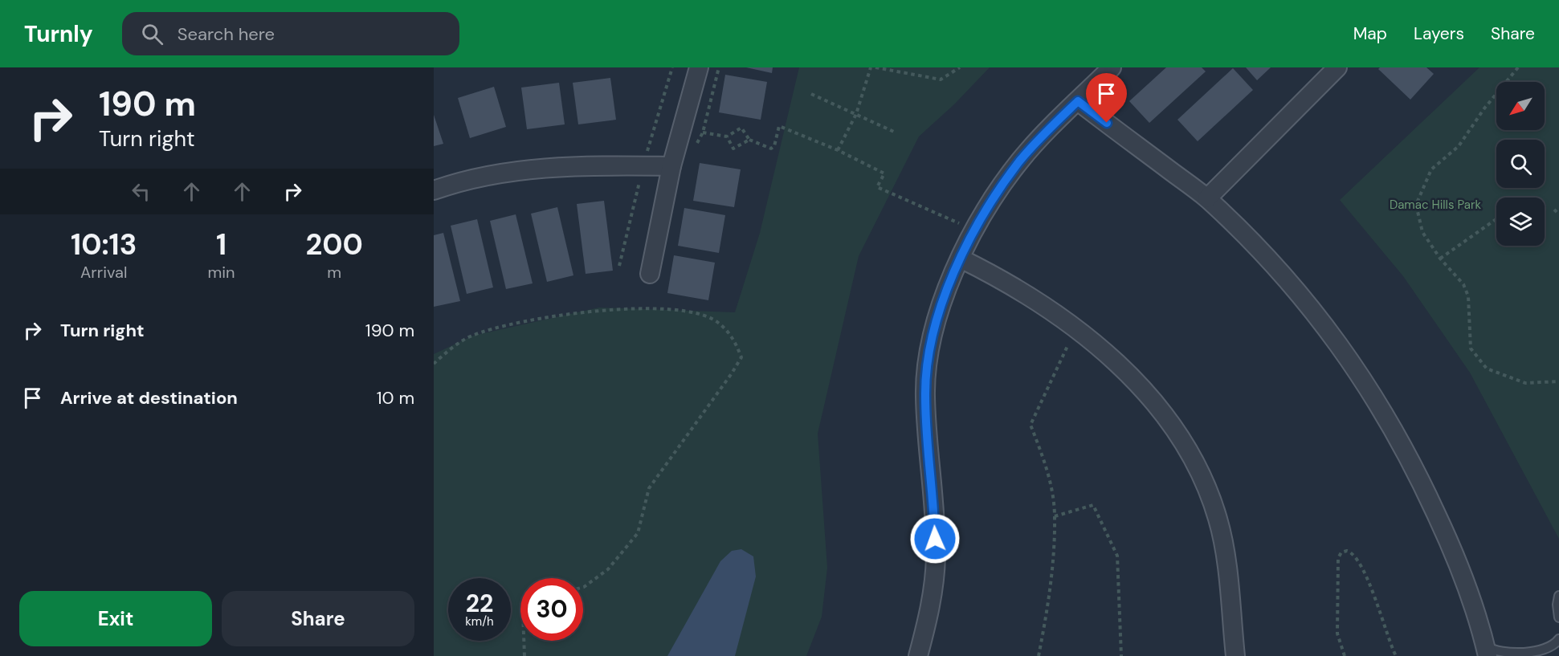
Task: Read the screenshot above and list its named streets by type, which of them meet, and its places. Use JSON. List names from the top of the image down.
{
  "parks": ["Damac Hills Park"],
  "north": "bottom left",
  "page": {
    "header": "Turnly",
    "search": "Search here",
    "nav": ["Map", "Layers", "Share"],
    "turn": ["190 m", "Turn right"],
    "eta": [
      "10:13",
      "Arrival",
      "1",
      "min",
      "200",
      "m"
    ],
    "list": [
      {
        "name": "Turn right",
        "value": "190 m"
      },
      {
        "name": "Arrive at destination",
        "value": "10 m"
      }
    ],
    "speed": "22 km/h",
    "limit": "30",
    "buttons": ["Exit", "Share"]
  }
}
